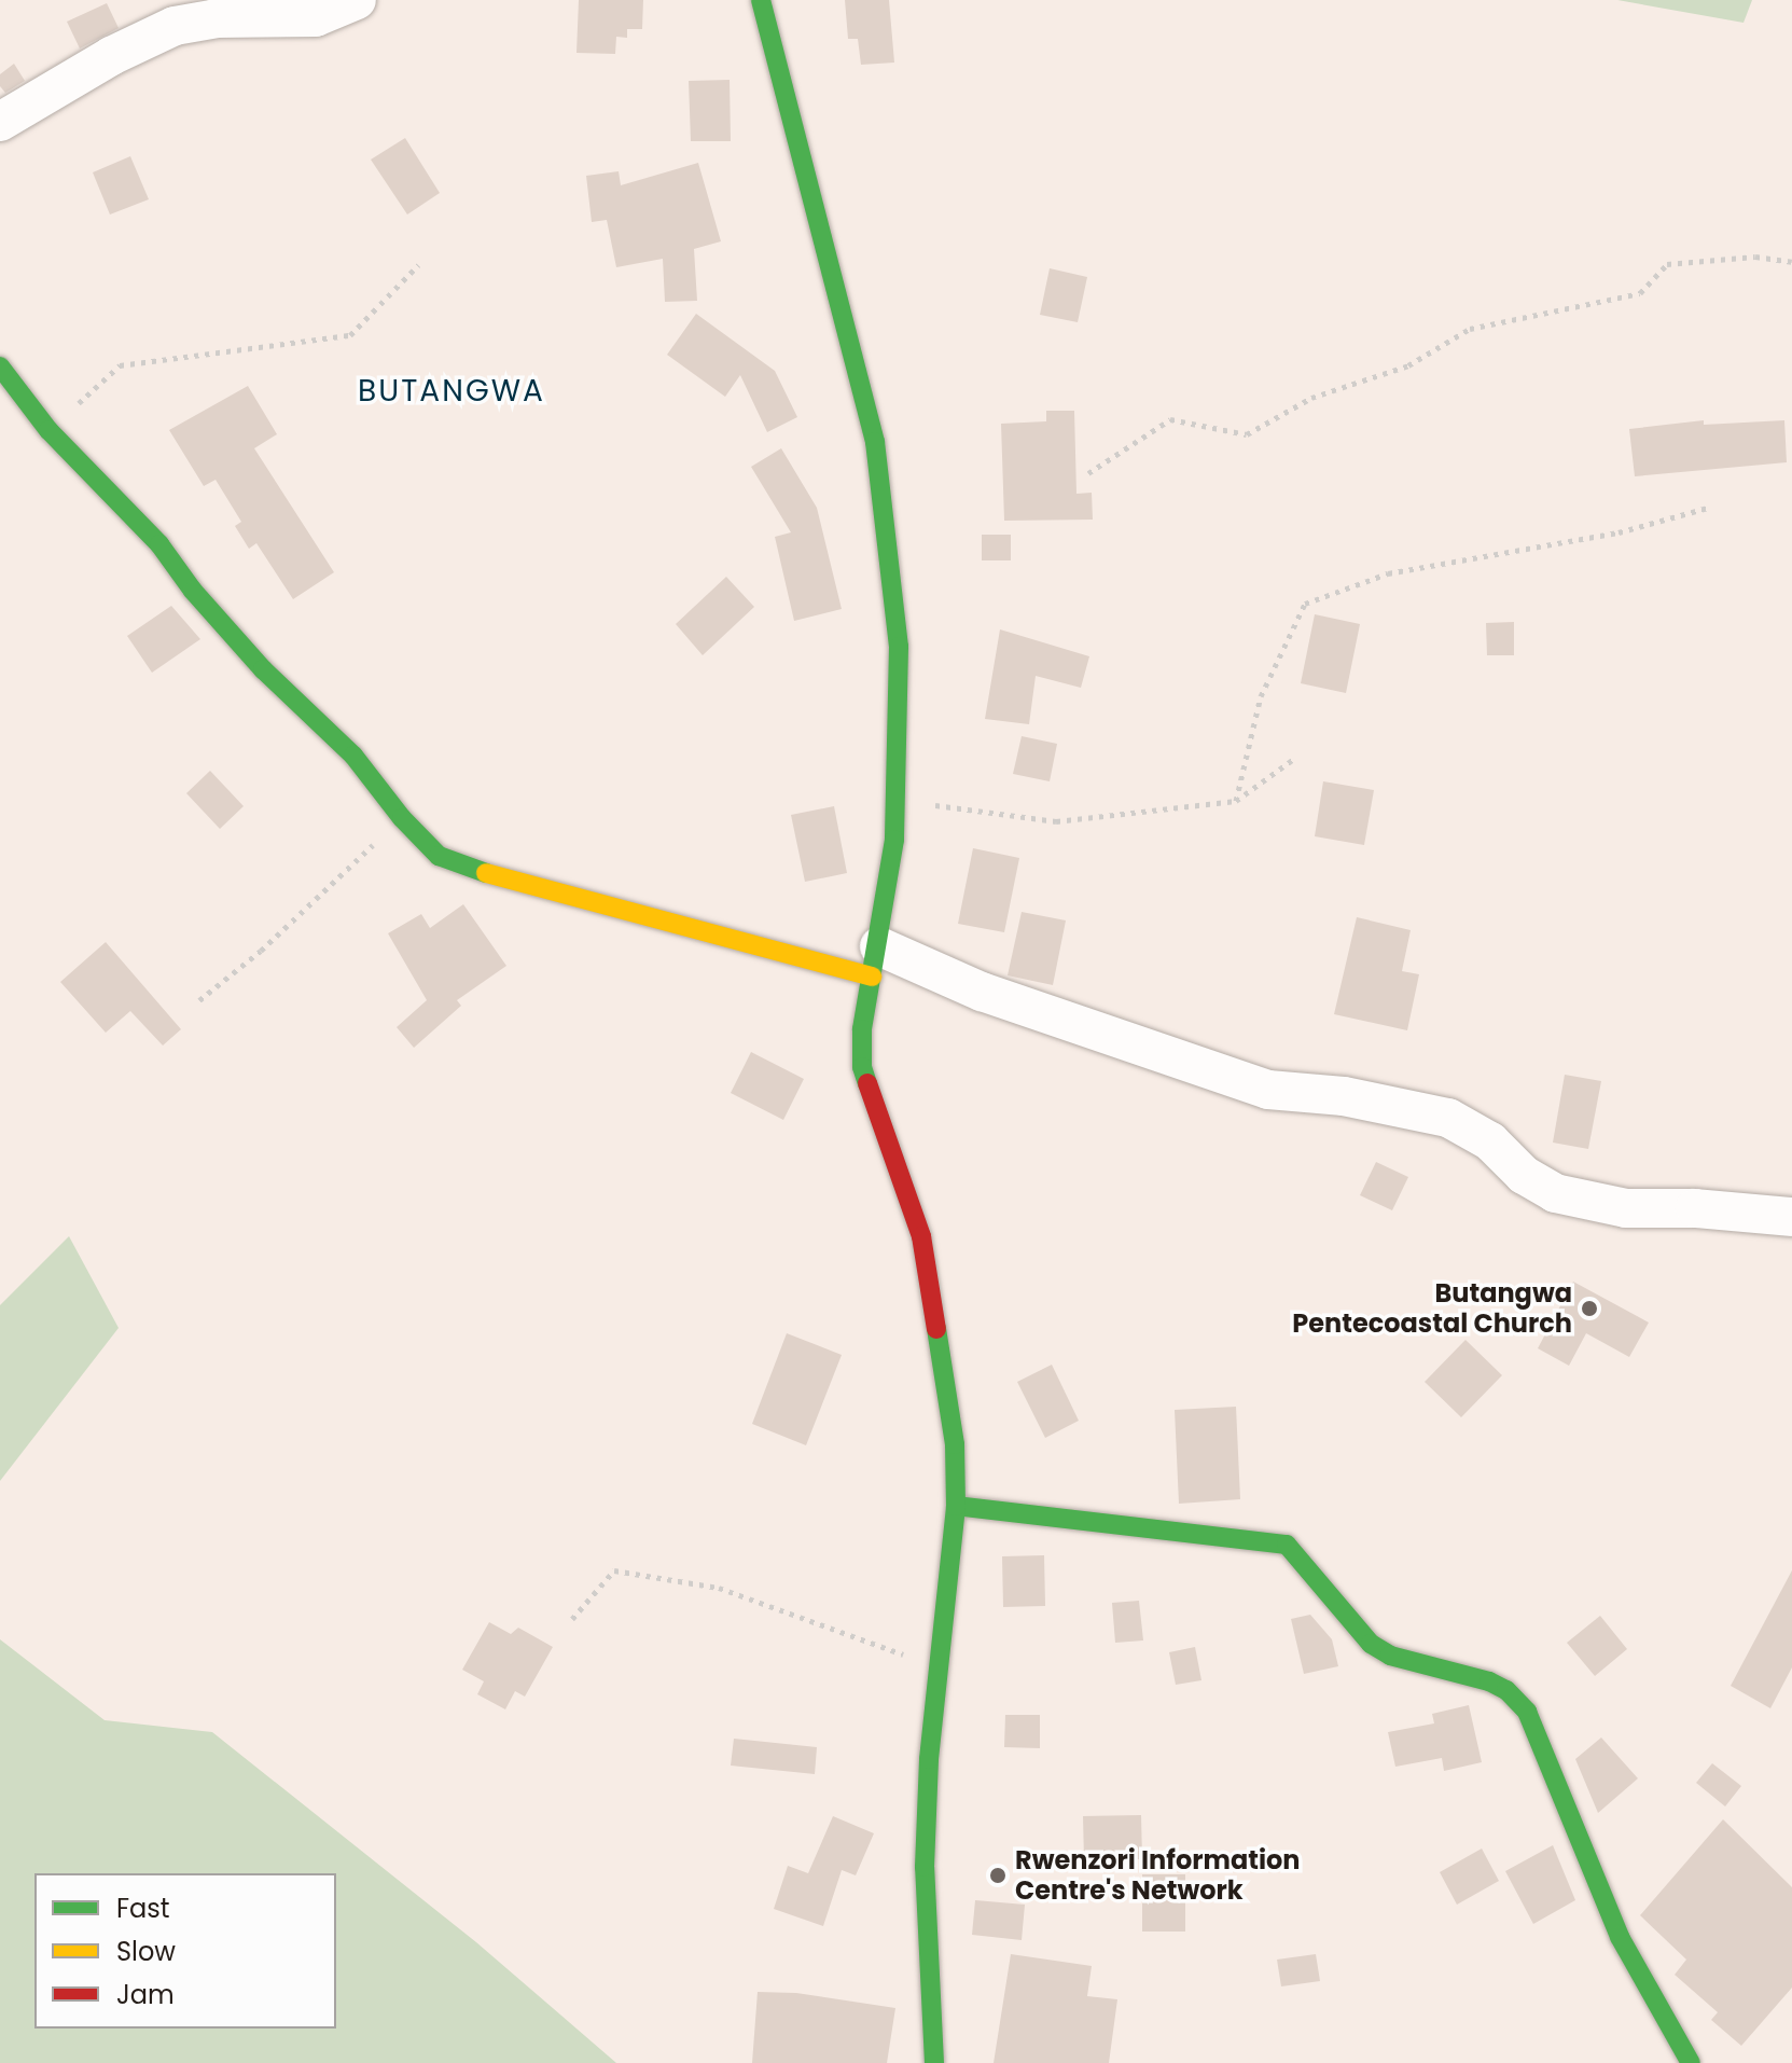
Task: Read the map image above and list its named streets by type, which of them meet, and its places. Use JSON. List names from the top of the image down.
{
  "districts": ["BUTANGWA"],
  "places": ["Butangwa Pentecoastal Church", "Rwenzori Information Centre's Network"],
  "legend": ["Fast", "Slow", "Jam"]
}
